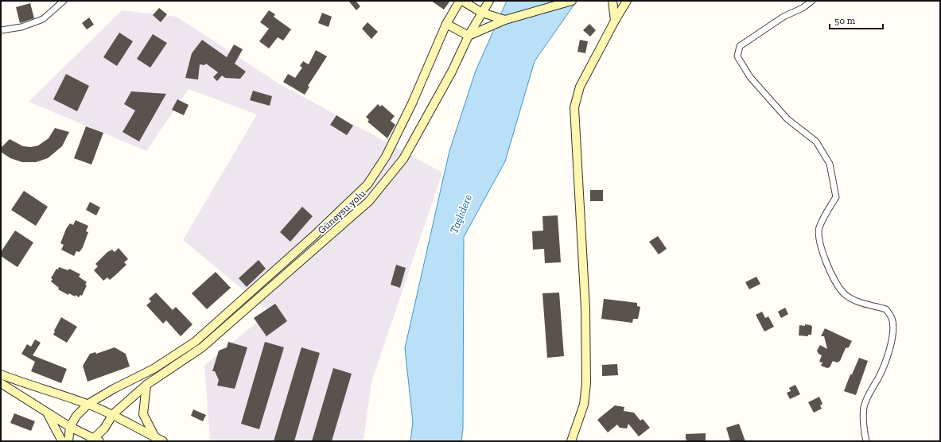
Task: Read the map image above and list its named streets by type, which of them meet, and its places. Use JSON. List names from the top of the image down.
{
  "streets": {
    "main road": ["Güneysu yolu"]
  },
  "water": ["Taşlıdere"],
  "scale_bar": "50 m"
}
